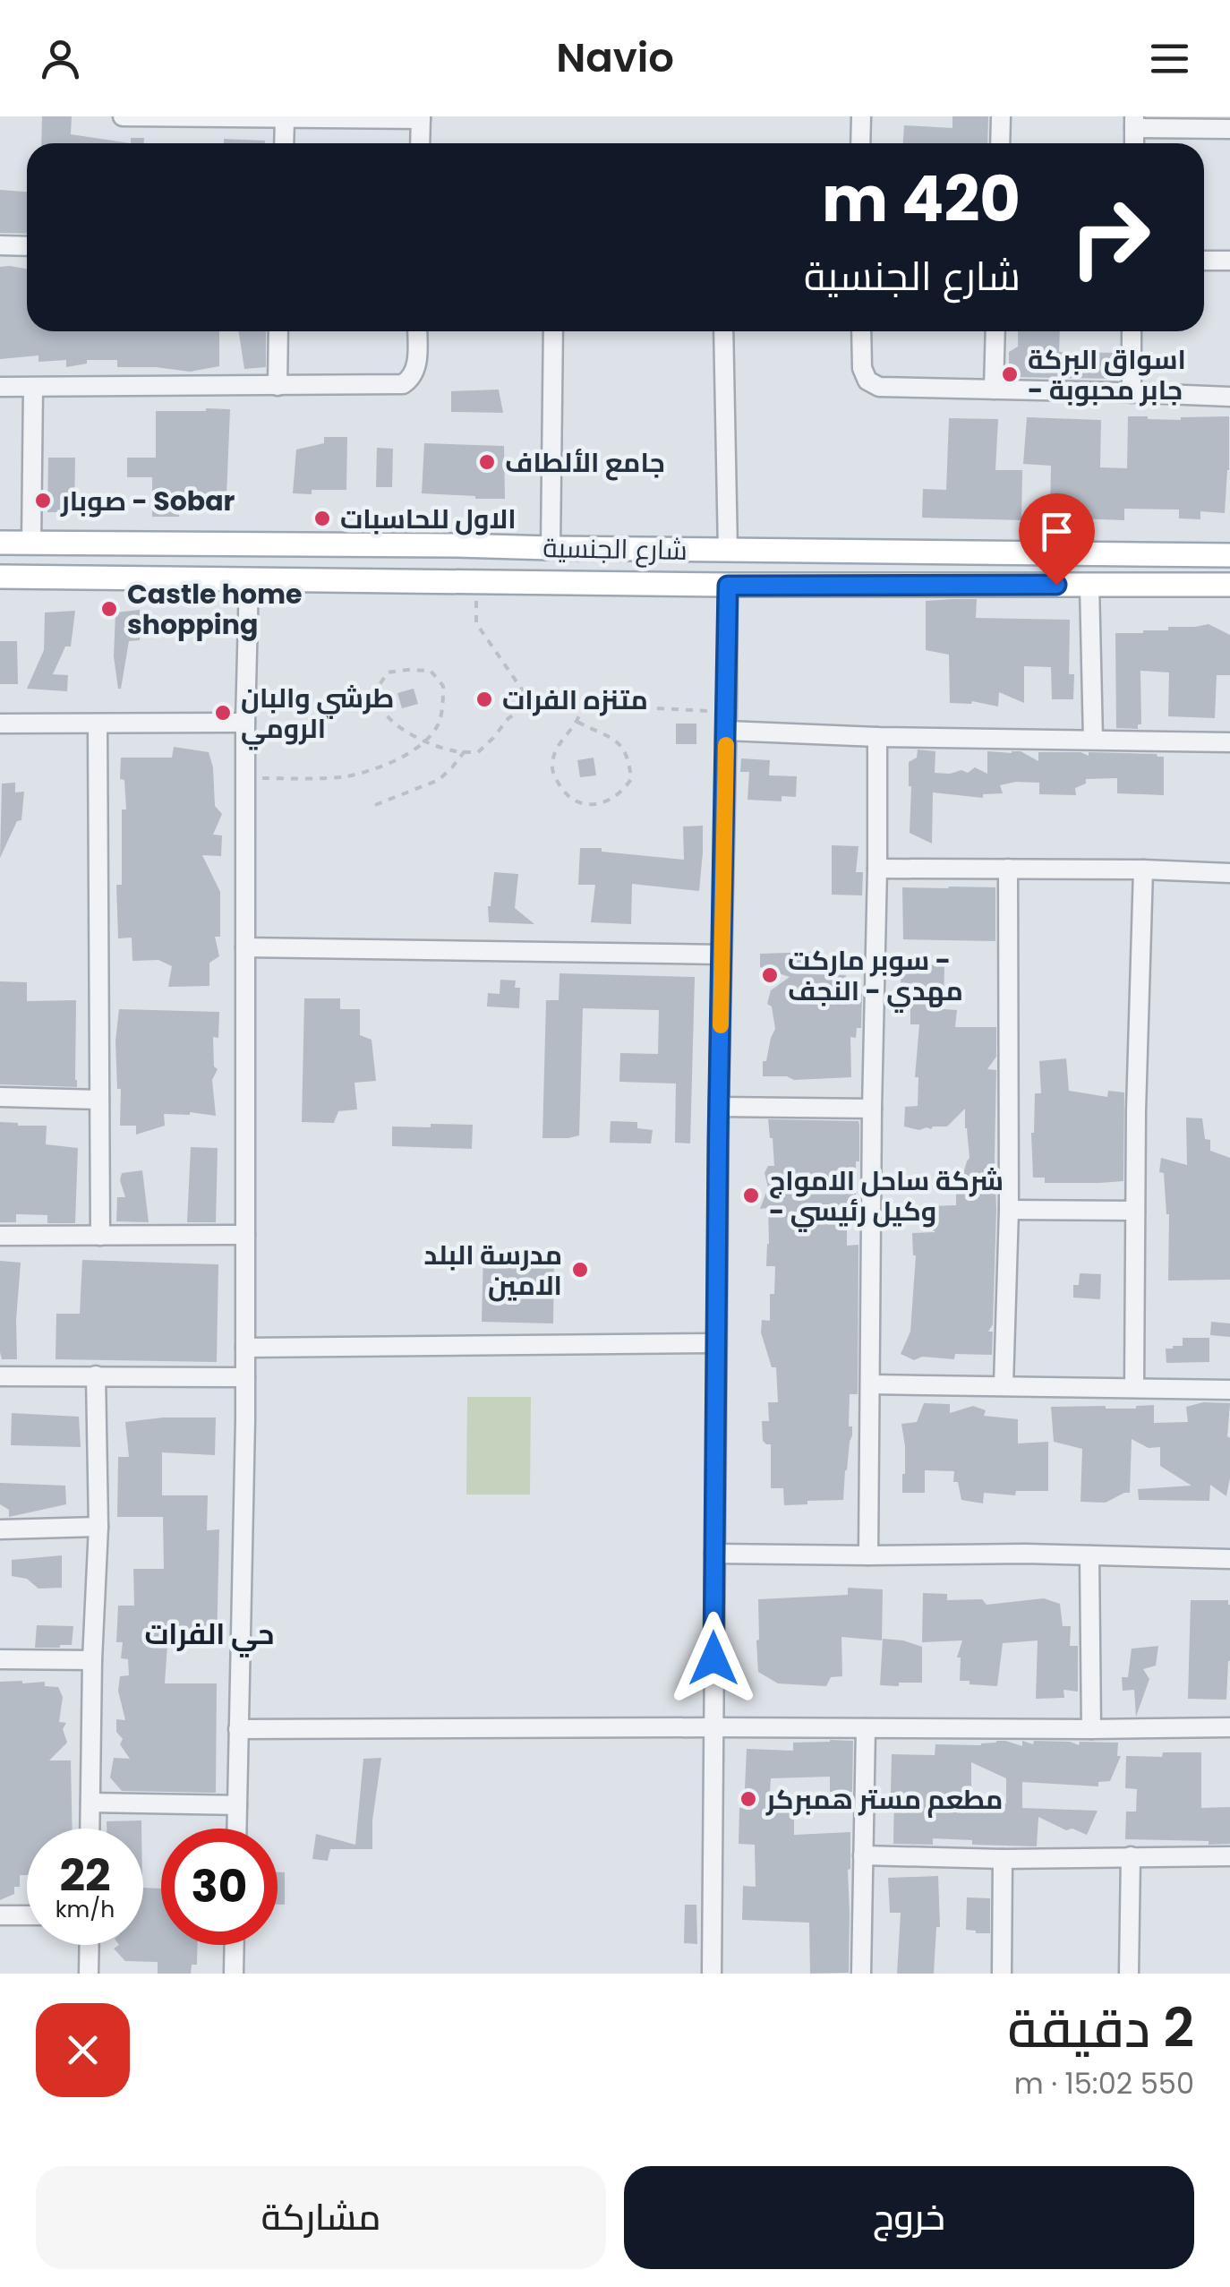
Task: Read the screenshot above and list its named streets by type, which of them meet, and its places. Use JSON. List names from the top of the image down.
{
  "streets": {
    "main road": ["شارع الجنسية"]
  },
  "districts": ["حي الفرات"],
  "places": [
    "اسواق البركة - جابر محبوبة",
    "جامع الألطاف",
    "صوبار - Sobar",
    "الاول للحاسبات",
    "Castle home shopping",
    "متنزه الفرات",
    "طرشي والبان الرومي",
    "سوبر ماركت - مهدي - النجف",
    "شركة ساحل الامواج - وكيل رئيسي",
    "مدرسة البلد الامين",
    "مطعم مستر همبركر"
  ],
  "page": {
    "header": "Navio",
    "turn": ["420 m", "شارع الجنسية"],
    "speed": "22 km/h",
    "limit": "30",
    "heading": ["2 دقيقة", "550 m · 15:02"],
    "buttons": ["خروج", "مشاركة"]
  }
}
